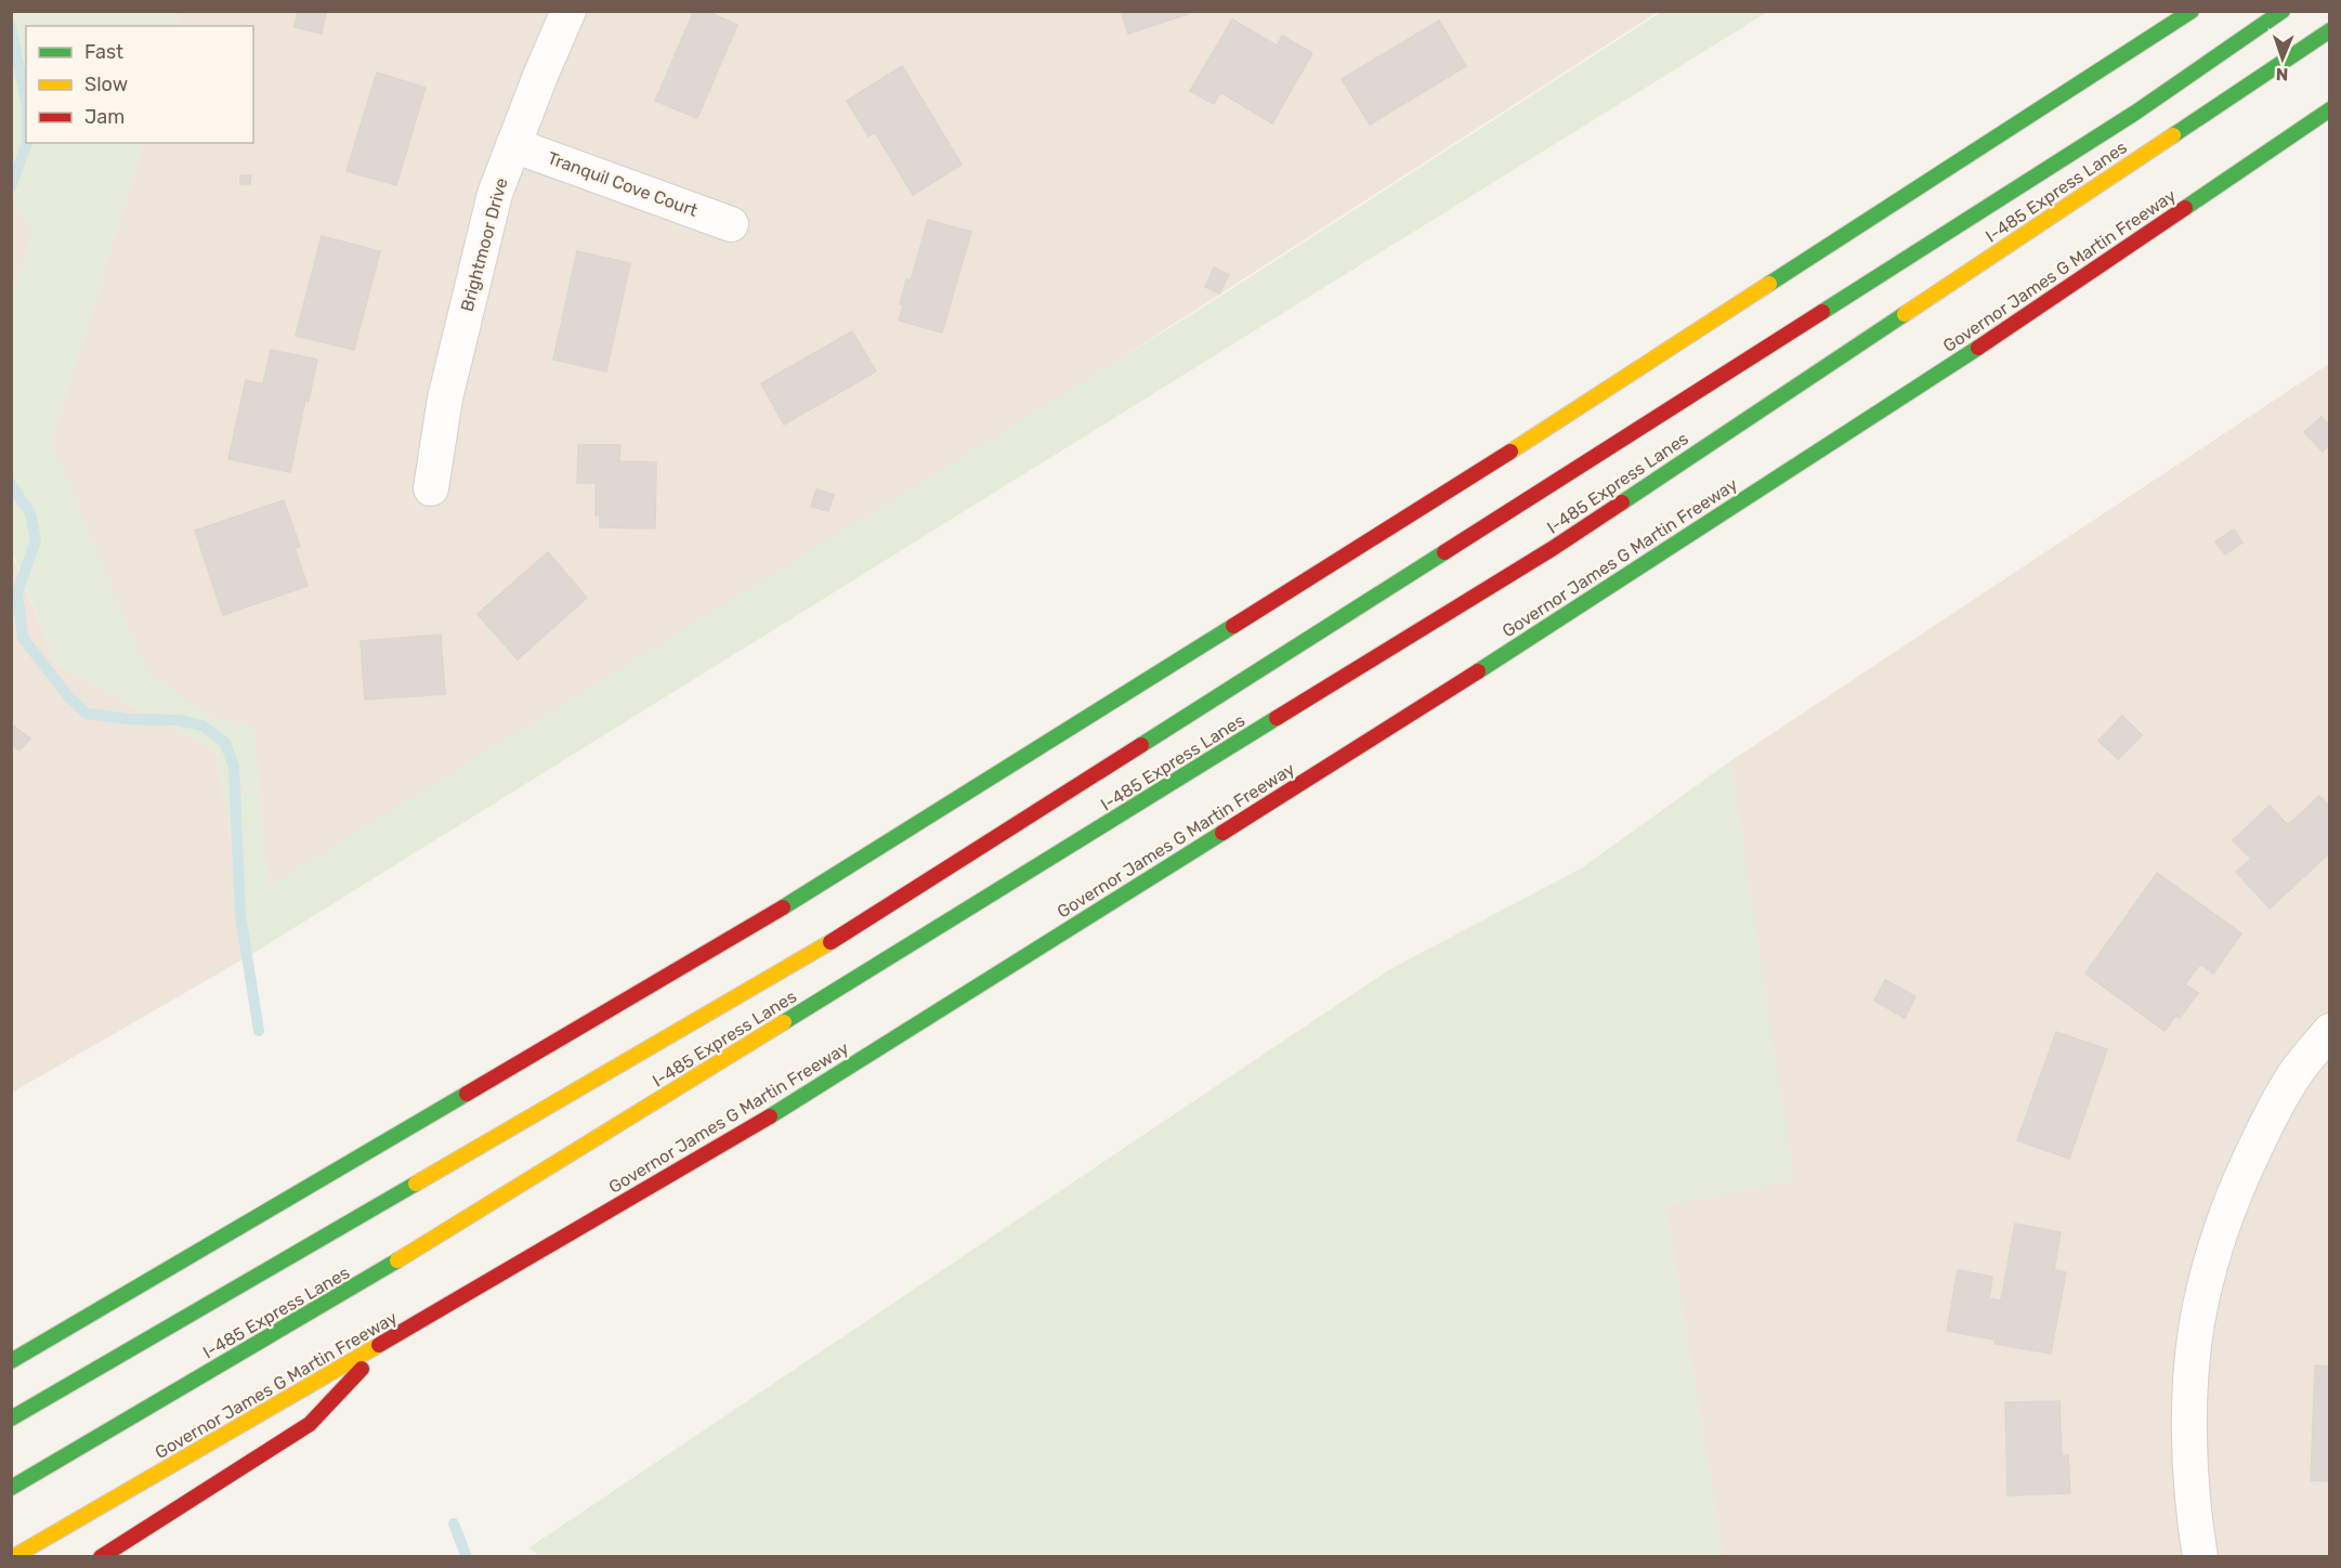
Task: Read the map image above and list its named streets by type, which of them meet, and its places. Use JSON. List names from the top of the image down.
{
  "streets": {
    "highway": ["I-485 Express Lanes", "Governor James G Martin Freeway"],
    "street": ["Tranquil Cove Court", "Brightmoor Drive"]
  },
  "crossings": [
    ["Tranquil Cove Court", "Brightmoor Drive"]
  ],
  "legend": ["Fast", "Slow", "Jam"],
  "north": "bottom"
}
